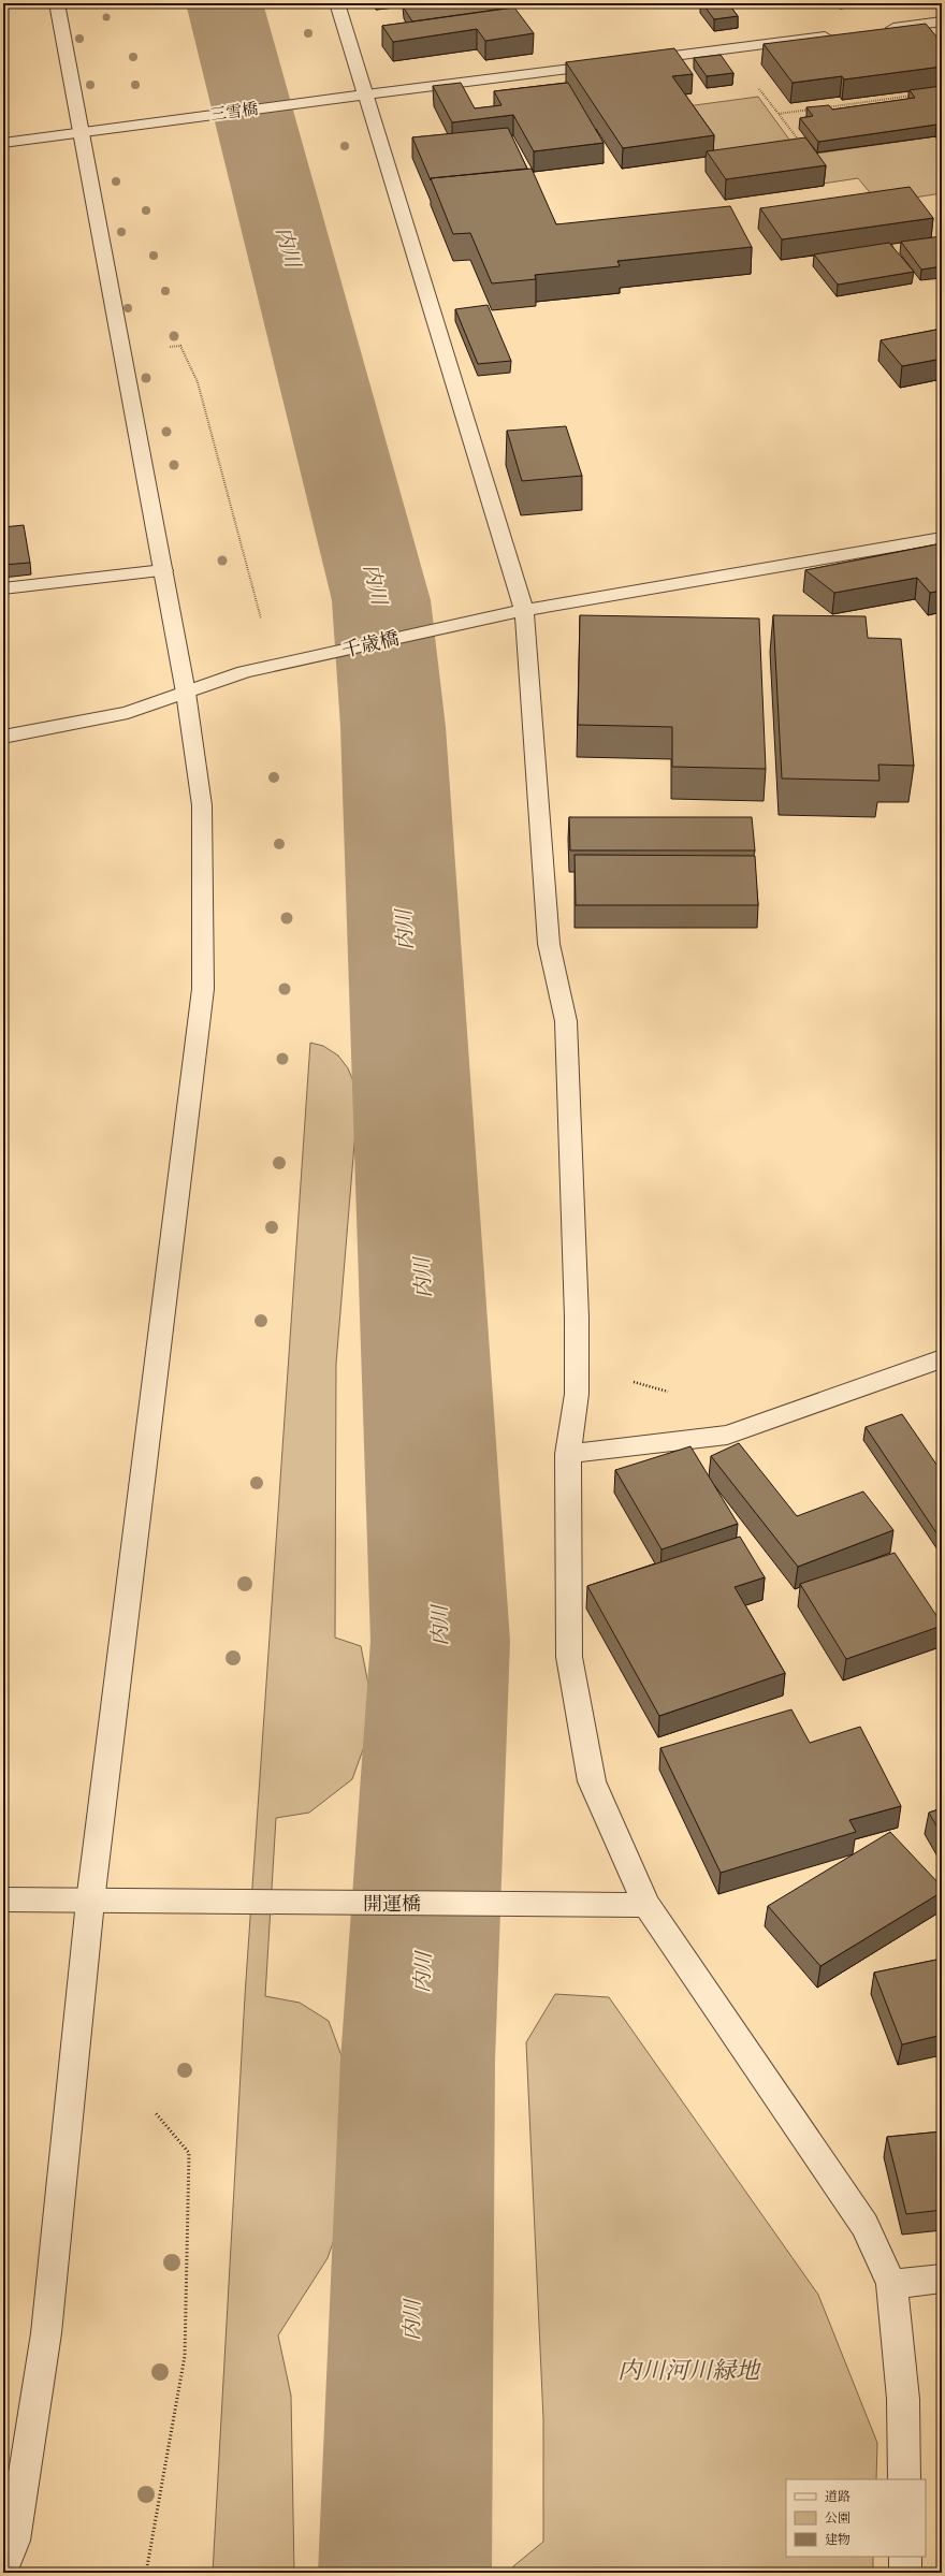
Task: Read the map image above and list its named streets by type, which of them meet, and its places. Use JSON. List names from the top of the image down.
{
  "streets": {
    "street": ["三雪橋", "千歳橋", "開運橋"]
  },
  "water": ["内川"],
  "parks": ["内川河川緑地"],
  "legend": ["道路", "公園", "建物"]
}
